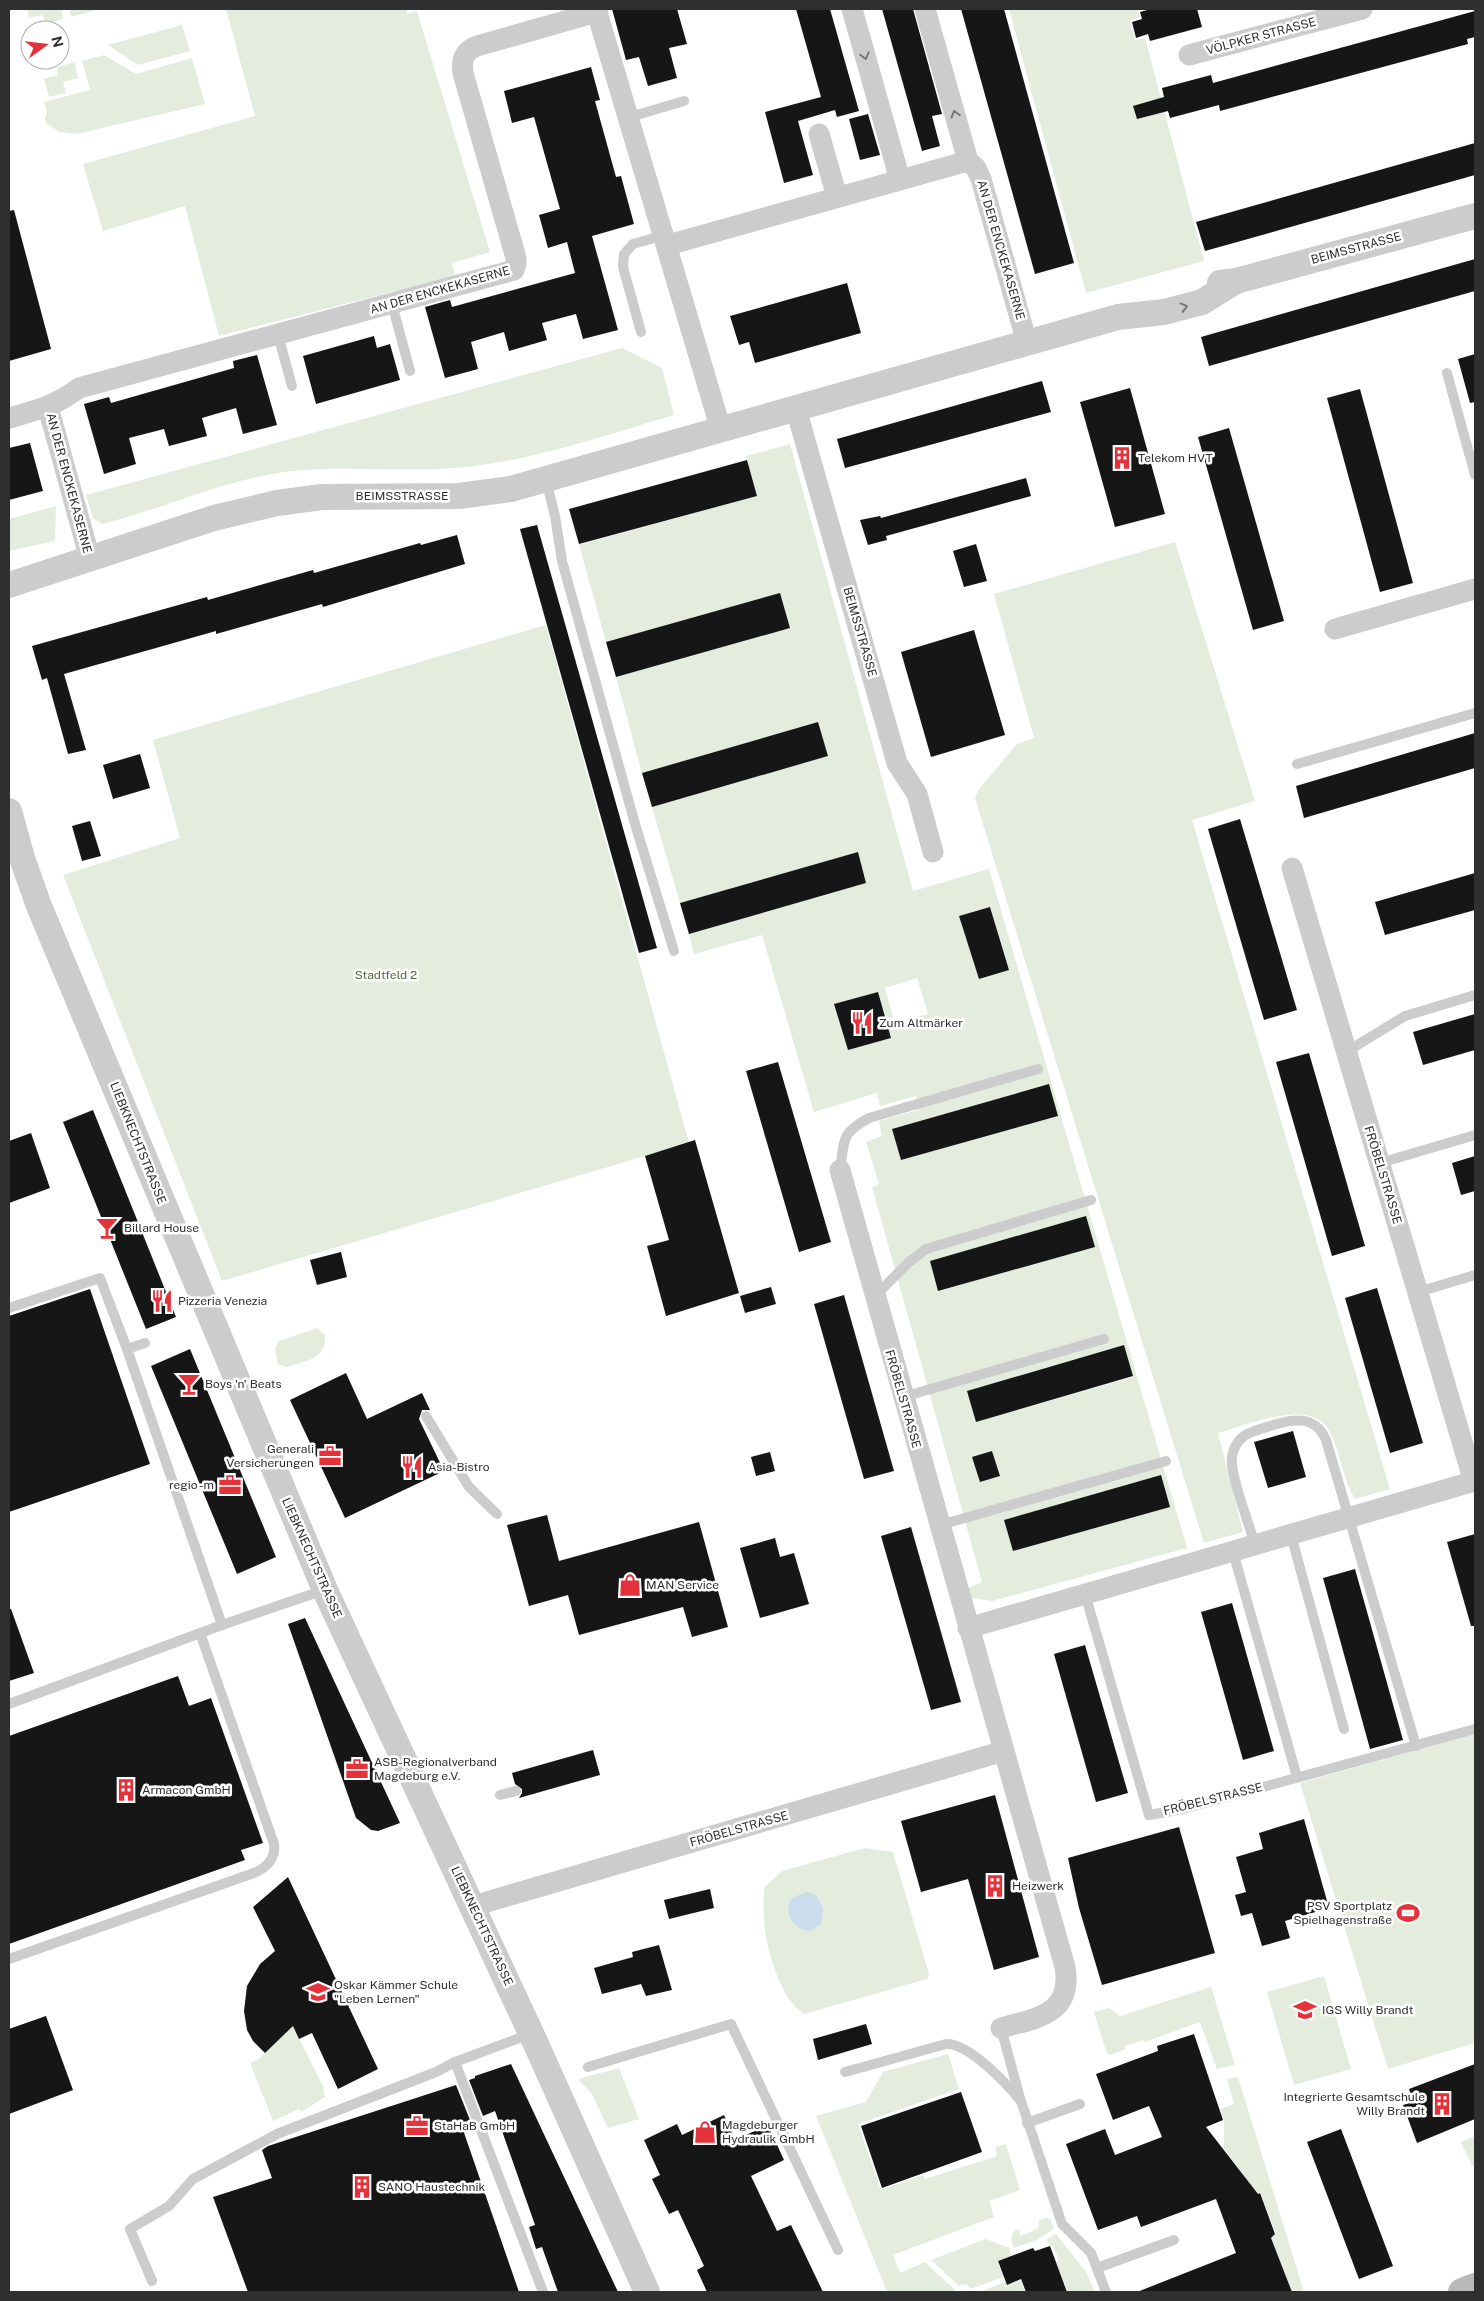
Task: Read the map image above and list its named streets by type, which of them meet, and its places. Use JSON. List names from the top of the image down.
{
  "streets": {
    "street": [
      "VÖLPKER STRASSE",
      "BEIMSSTRASSE",
      "AN DER ENCKEKASERNE",
      "LIEBKNECHTSTRASSE",
      "FRÖBELSTRASSE"
    ]
  },
  "crossings": [
    ["BEIMSSTRASSE", "AN DER ENCKEKASERNE"],
    ["LIEBKNECHTSTRASSE", "FRÖBELSTRASSE"]
  ],
  "parks": ["Stadtfeld 2"],
  "places": {
    "building": [
      "Telekom HVT",
      "Armacon GmbH",
      "Heizwerk",
      "Integrierte Gesamtschule Willy Brandt",
      "SANO Haustechnik"
    ],
    "restaurant": ["Zum Altmärker", "Pizzeria Venezia", "Asia-Bistro"],
    "bar": ["Billard House", "Boys 'n' Beats"],
    "office": [
      "Generali Versicherungen",
      "regio -m",
      "ASB-Regionalverband Magdeburg e.V.",
      "StaHaB GmbH"
    ],
    "shop": ["MAN Service", "Magdeburger Hydraulik GmbH"],
    "sports": ["PSV Sportplatz Spielhagenstraße"],
    "school or university": ["Oskar Kämmer Schule \"Leben Lernen\"", "IGS Willy Brandt"]
  },
  "north": "right"
}
